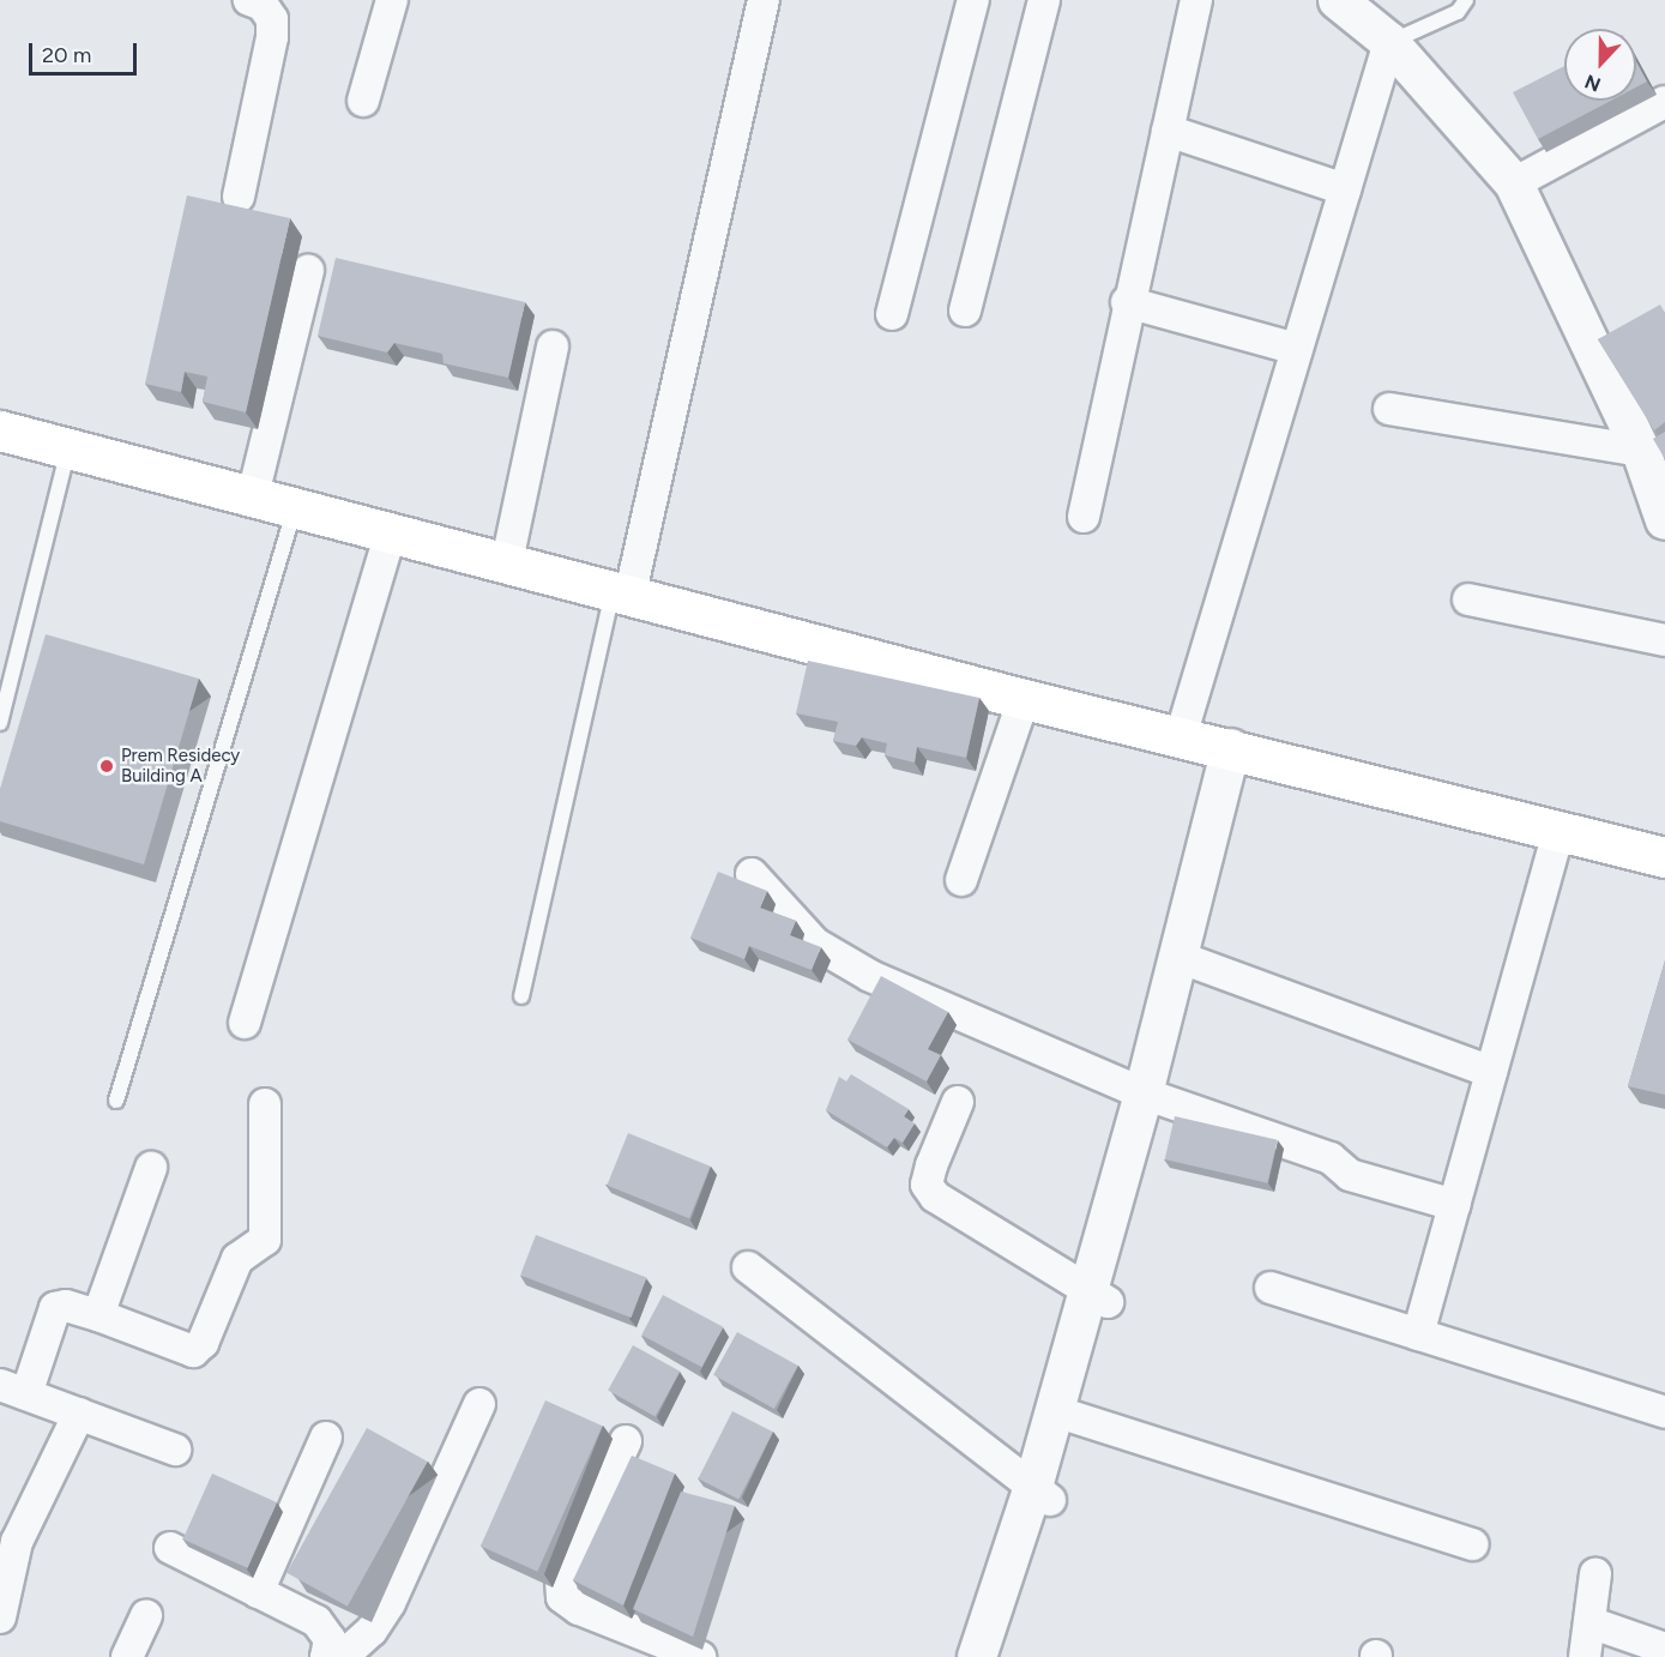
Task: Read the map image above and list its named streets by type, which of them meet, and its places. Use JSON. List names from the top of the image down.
{
  "places": ["Prem Residecy Building A"],
  "scale_bar": "20 m",
  "north": "bottom"
}
